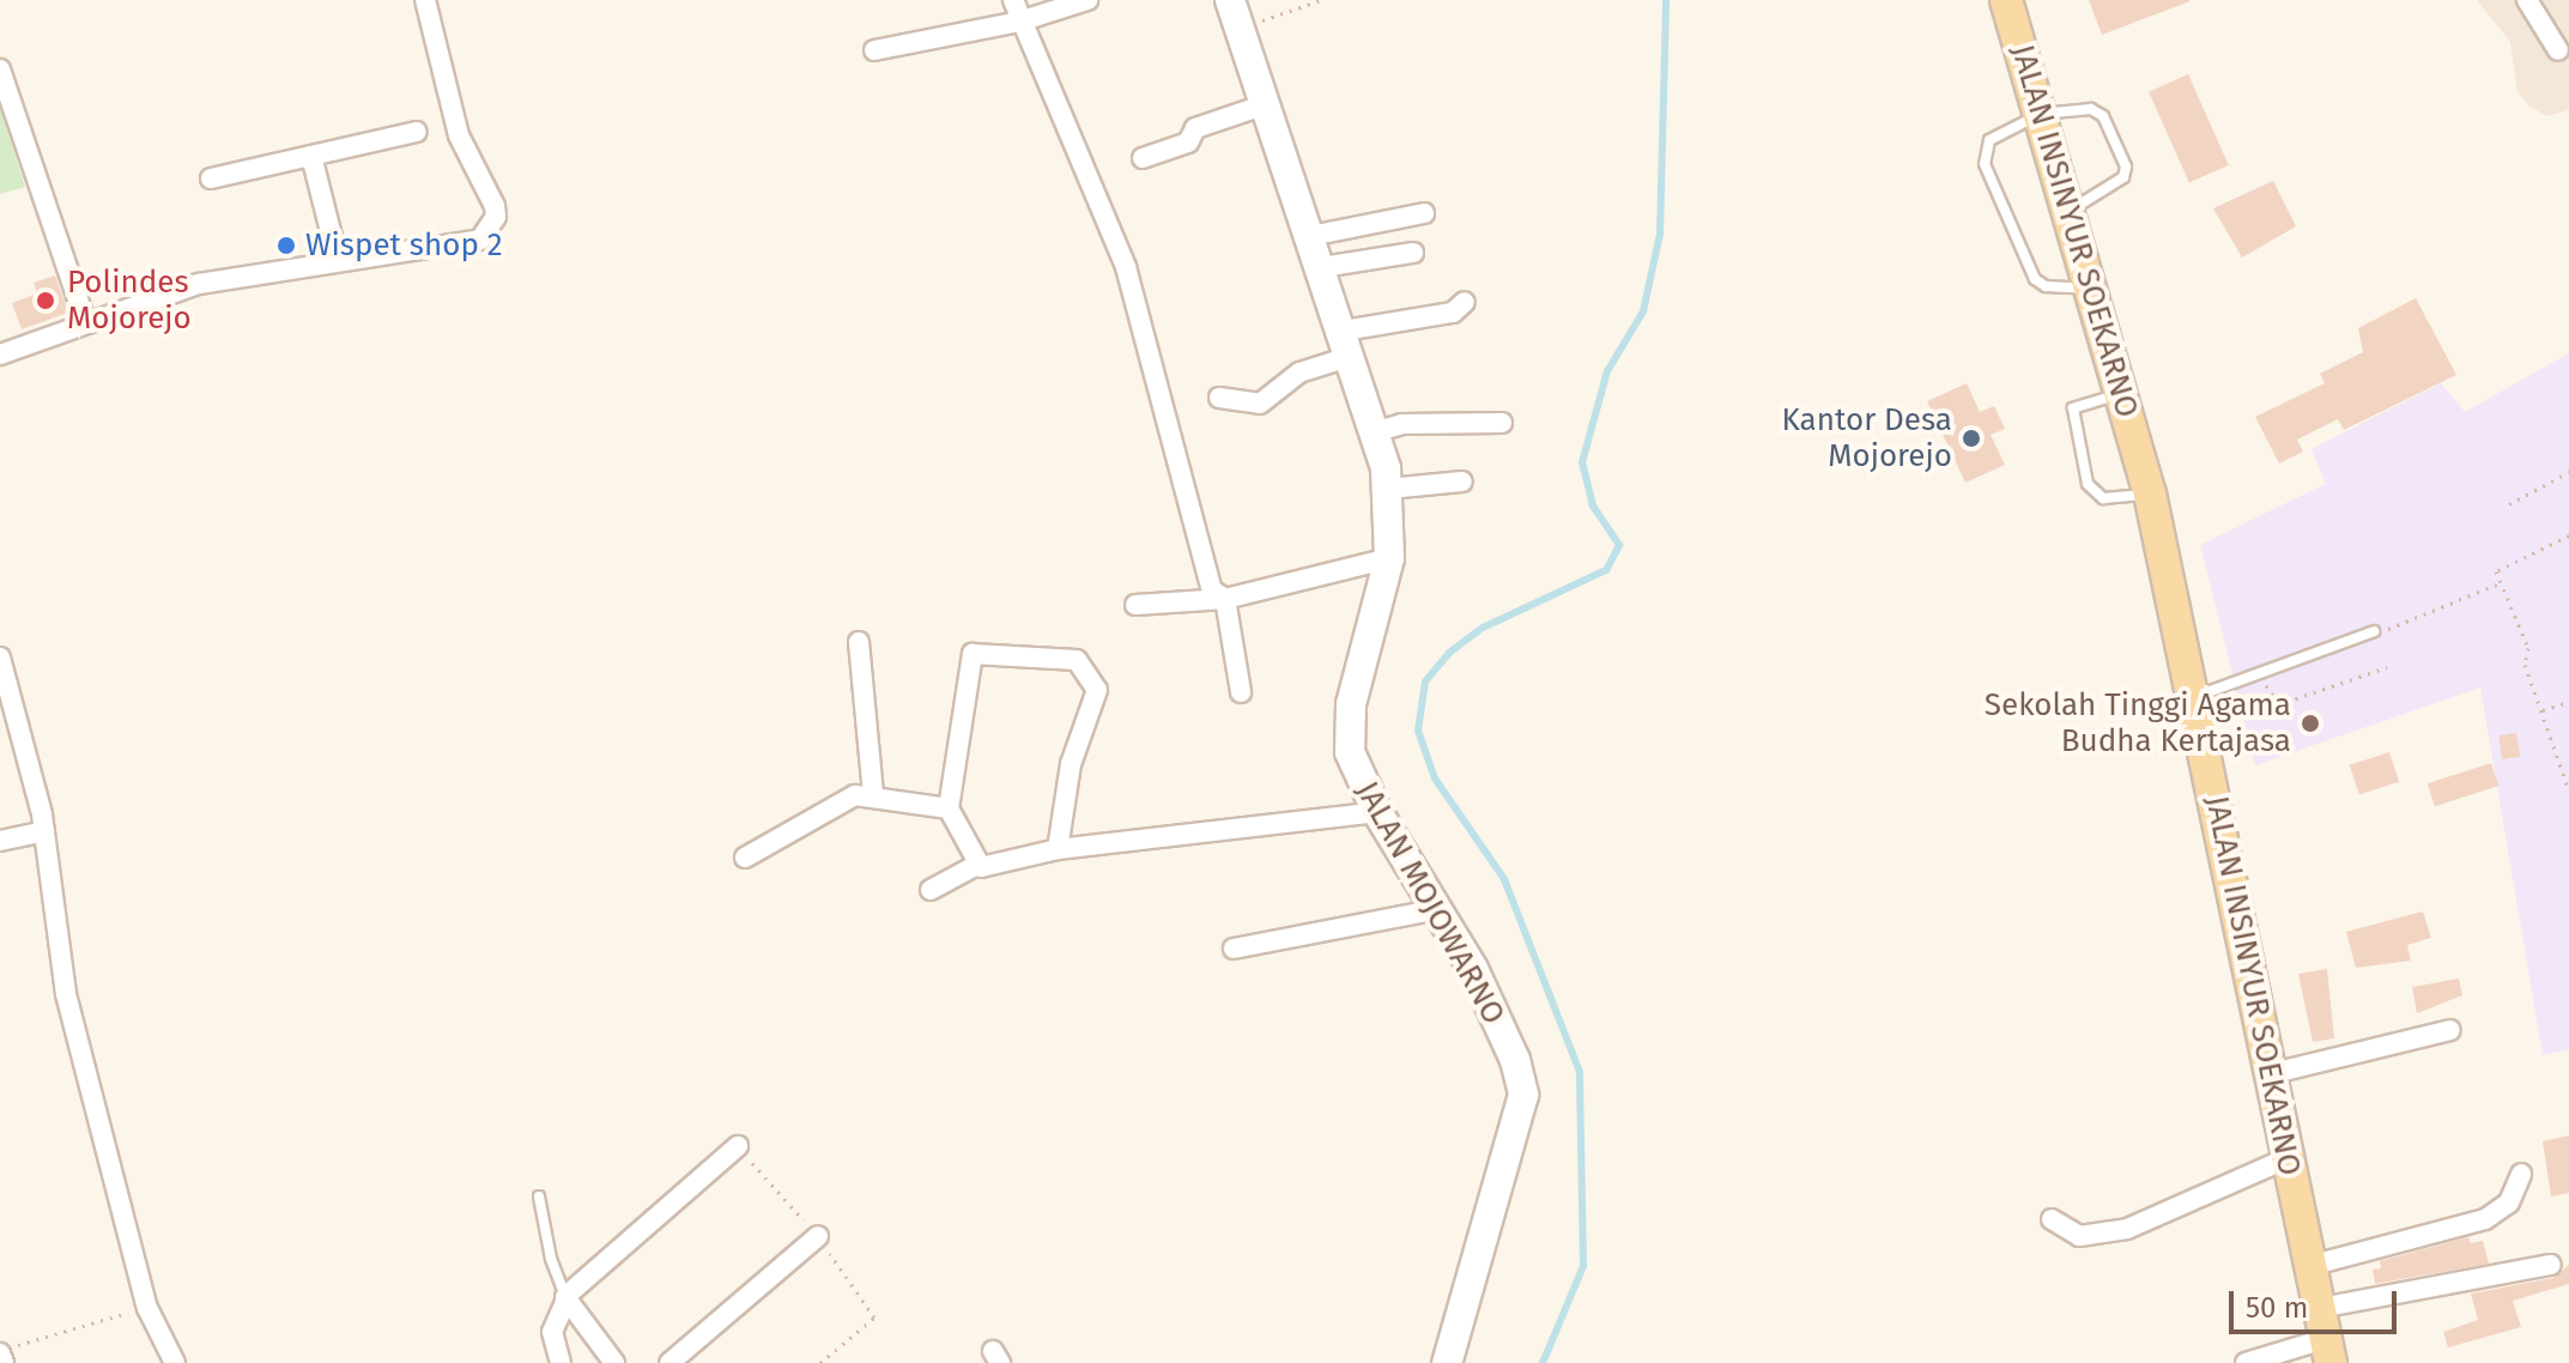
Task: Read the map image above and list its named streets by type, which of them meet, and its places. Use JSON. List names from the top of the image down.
{
  "streets": {
    "main road": ["JALAN INSINYUR SOEKARNO"],
    "street": ["JALAN MOJOWARNO"]
  },
  "places": [
    "Wispet shop 2",
    "Polindes Mojorejo",
    "Kantor Desa Mojorejo",
    "Sekolah Tinggi Agama Budha Kertajasa"
  ],
  "scale_bar": "50 m"
}
